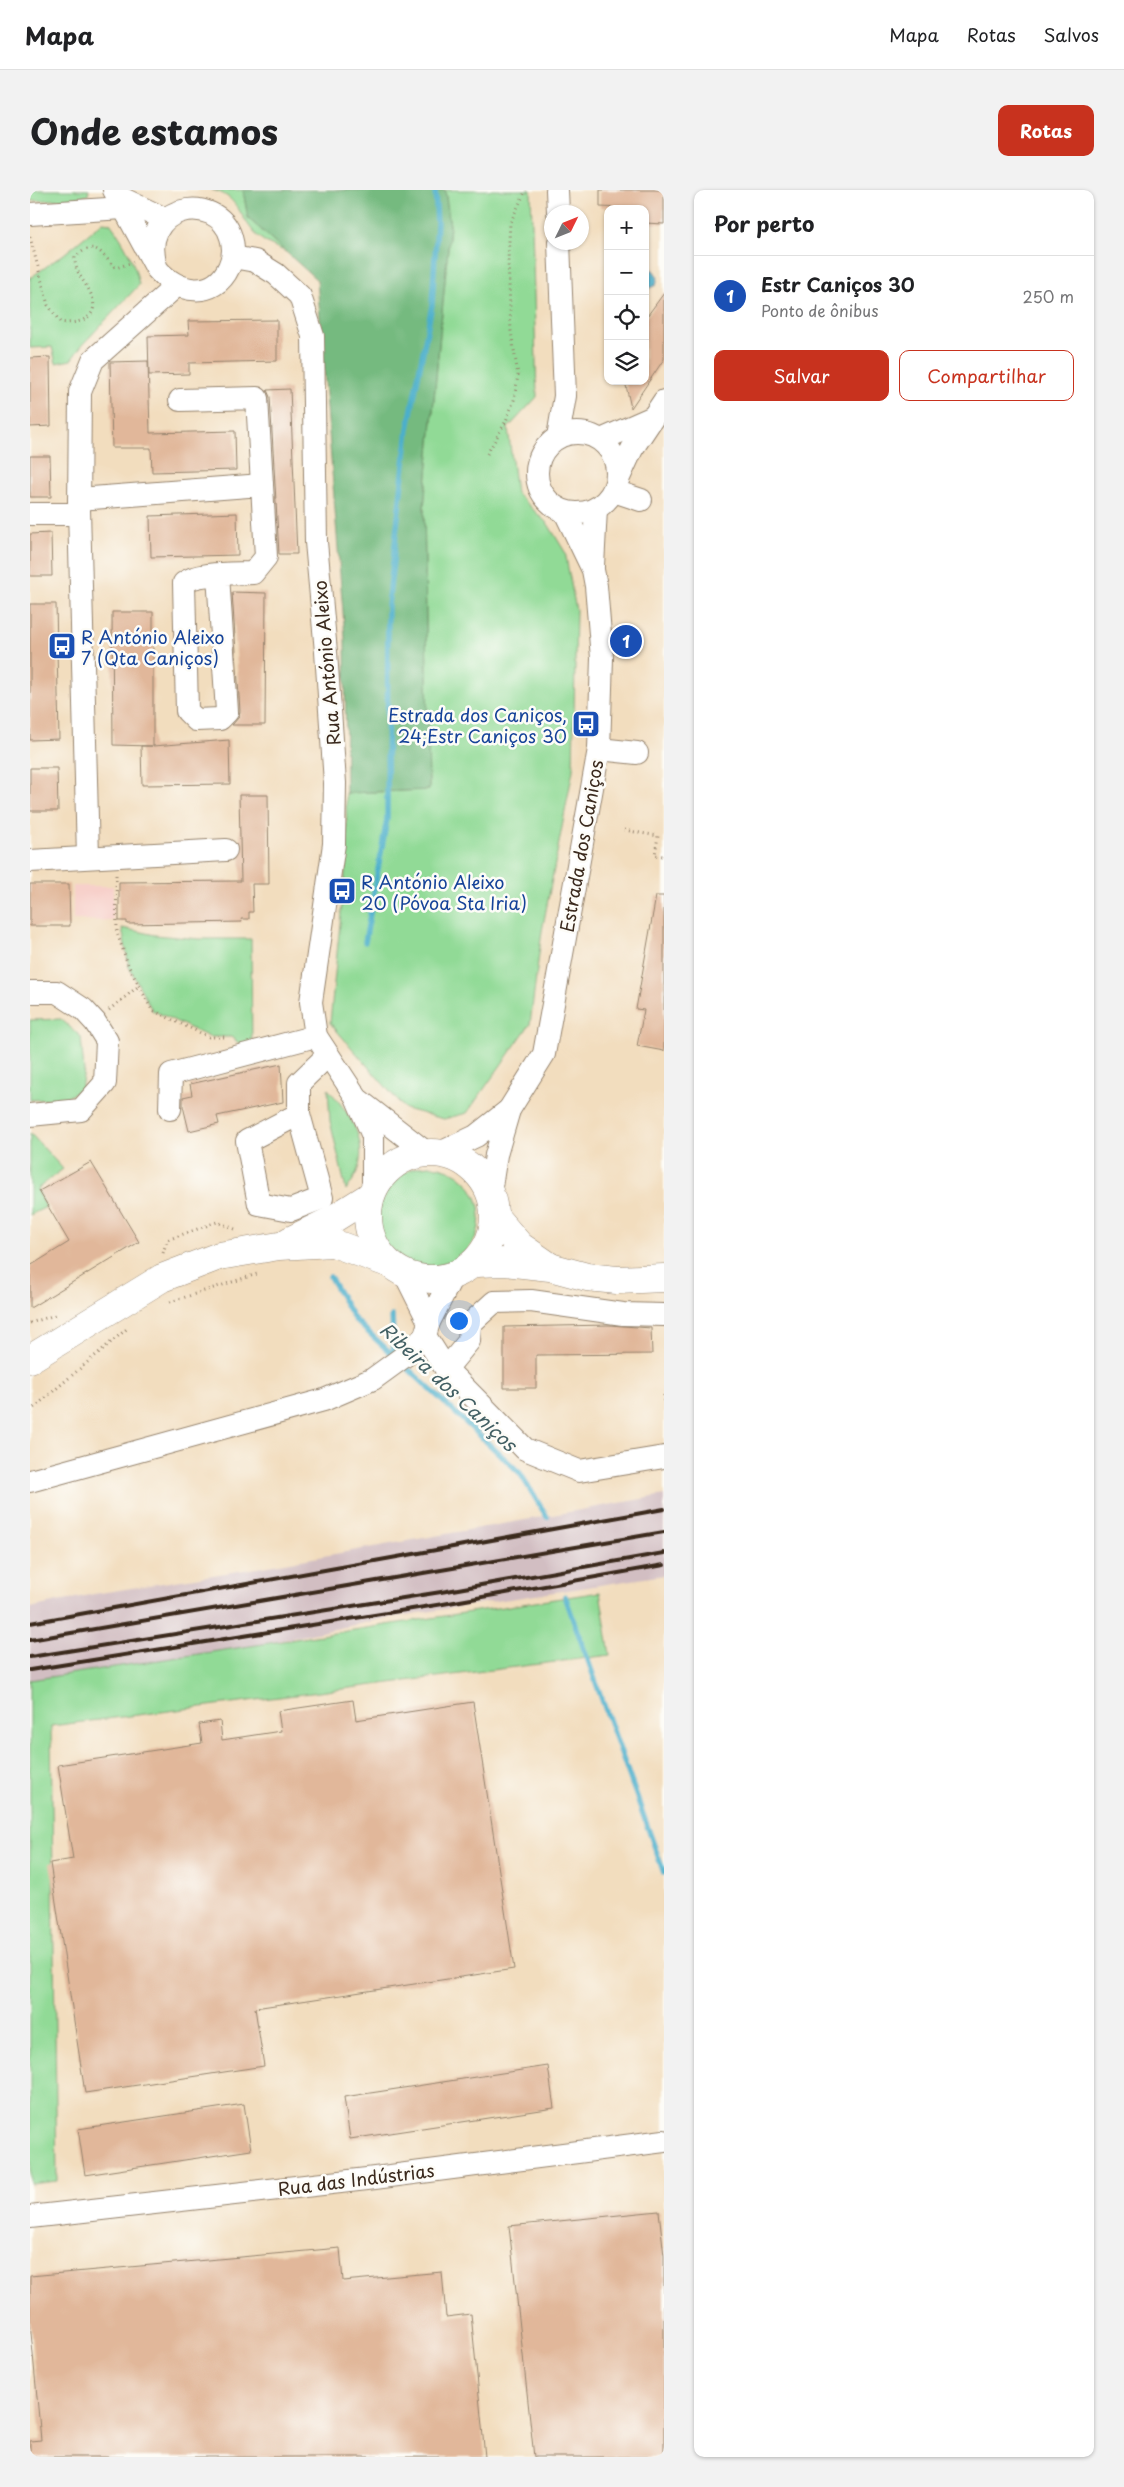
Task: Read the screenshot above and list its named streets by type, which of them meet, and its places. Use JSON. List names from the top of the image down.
{
  "streets": {
    "street": ["Rua António Aleixo", "Estrada dos Caniços", "Rua das Indústrias"]
  },
  "crossings": [
    ["Rua António Aleixo", "Estrada dos Caniços"]
  ],
  "water": ["Ribeira dos Caniços"],
  "places": {
    "bus stop": ["R António Aleixo 7 (Qta Caniços)", "Estrada dos Caniços, 24;Estr Caniços 30", "R António Aleixo 20 (Póvoa Sta Iria)"]
  },
  "north": "top right",
  "page": {
    "header": "Mapa",
    "nav": ["Mapa", "Rotas", "Salvos"],
    "title": "Onde estamos",
    "buttons": [
      "Rotas",
      ["Salvar", "Compartilhar"]
    ],
    "heading": "Por perto",
    "map_buttons": ["+", "−"],
    "list": [
      {
        "mark": "1",
        "name": "Estr Caniços 30",
        "note": "Ponto de ônibus",
        "value": "250 m"
      }
    ],
    "pins": "1"
  }
}
